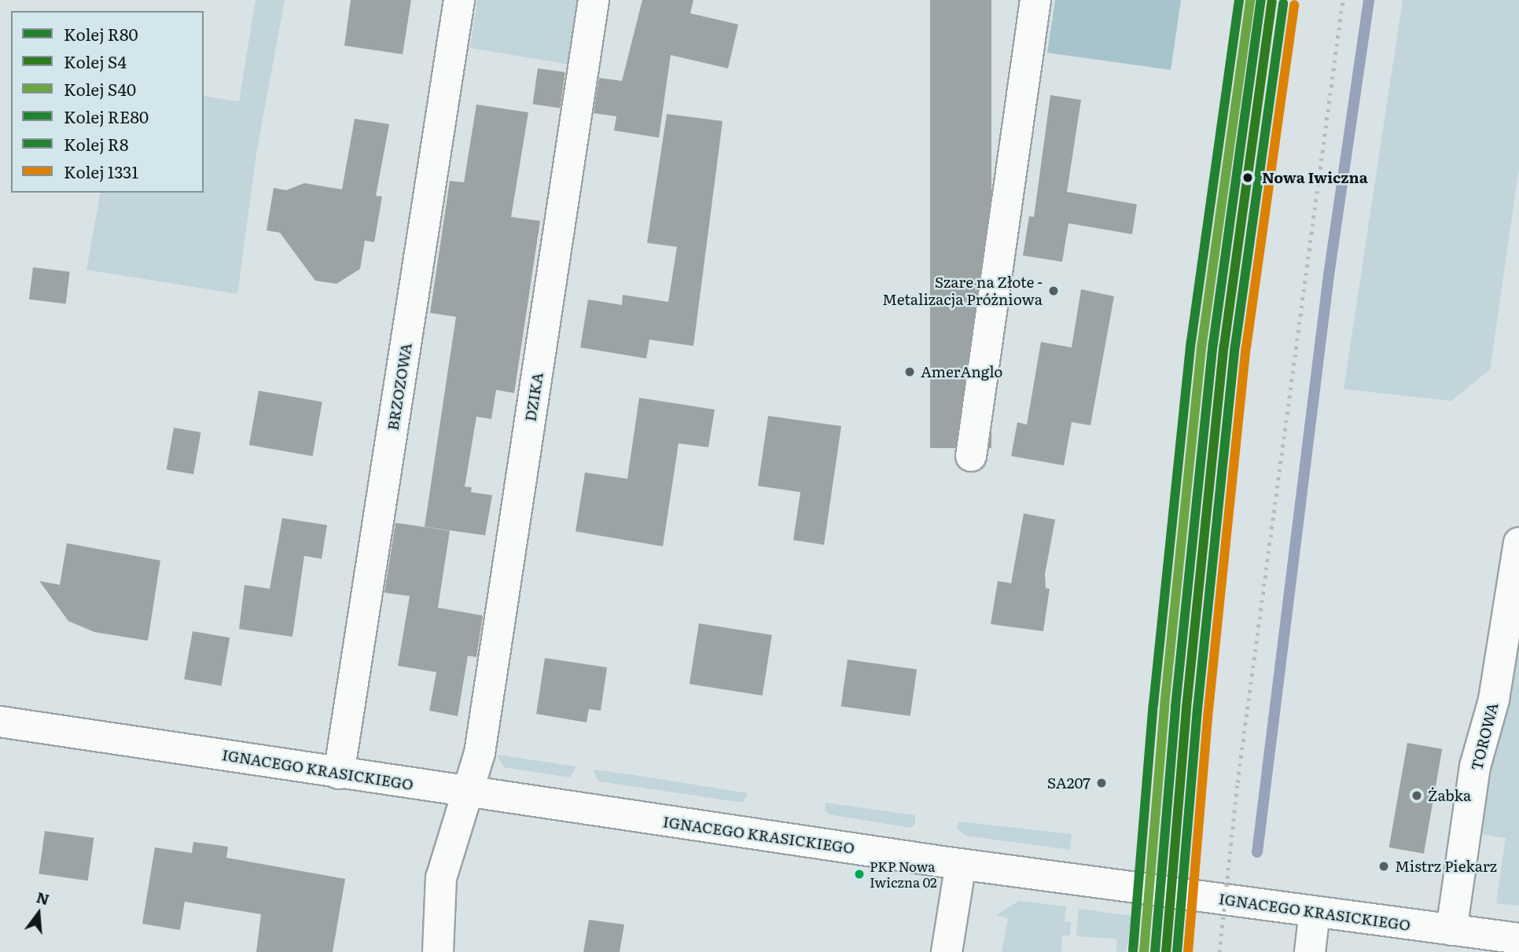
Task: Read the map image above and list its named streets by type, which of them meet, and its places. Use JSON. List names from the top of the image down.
{
  "streets": {
    "street": [
      "BRZOZOWA",
      "DZIKA",
      "TOROWA",
      "IGNACEGO KRASICKIEGO"
    ]
  },
  "crossings": [
    ["BRZOZOWA", "IGNACEGO KRASICKIEGO"],
    ["DZIKA", "IGNACEGO KRASICKIEGO"],
    ["TOROWA", "IGNACEGO KRASICKIEGO"]
  ],
  "places": [
    "Nowa Iwiczna",
    "Szare na Złote - Metalizacja Próżniowa",
    "AmerAnglo",
    "SA207",
    "Żabka",
    "Mistrz Piekarz",
    "PKP Nowa Iwiczna 02"
  ],
  "lines": [
    "rail line R80",
    "rail line S40",
    "rail line R8",
    "rail line S4",
    "rail line RE80",
    "rail line 1331"
  ],
  "legend": [
    "Kolej R80",
    "Kolej S4",
    "Kolej S40",
    "Kolej RE80",
    "Kolej R8",
    "Kolej 1331"
  ],
  "north": "top"
}
